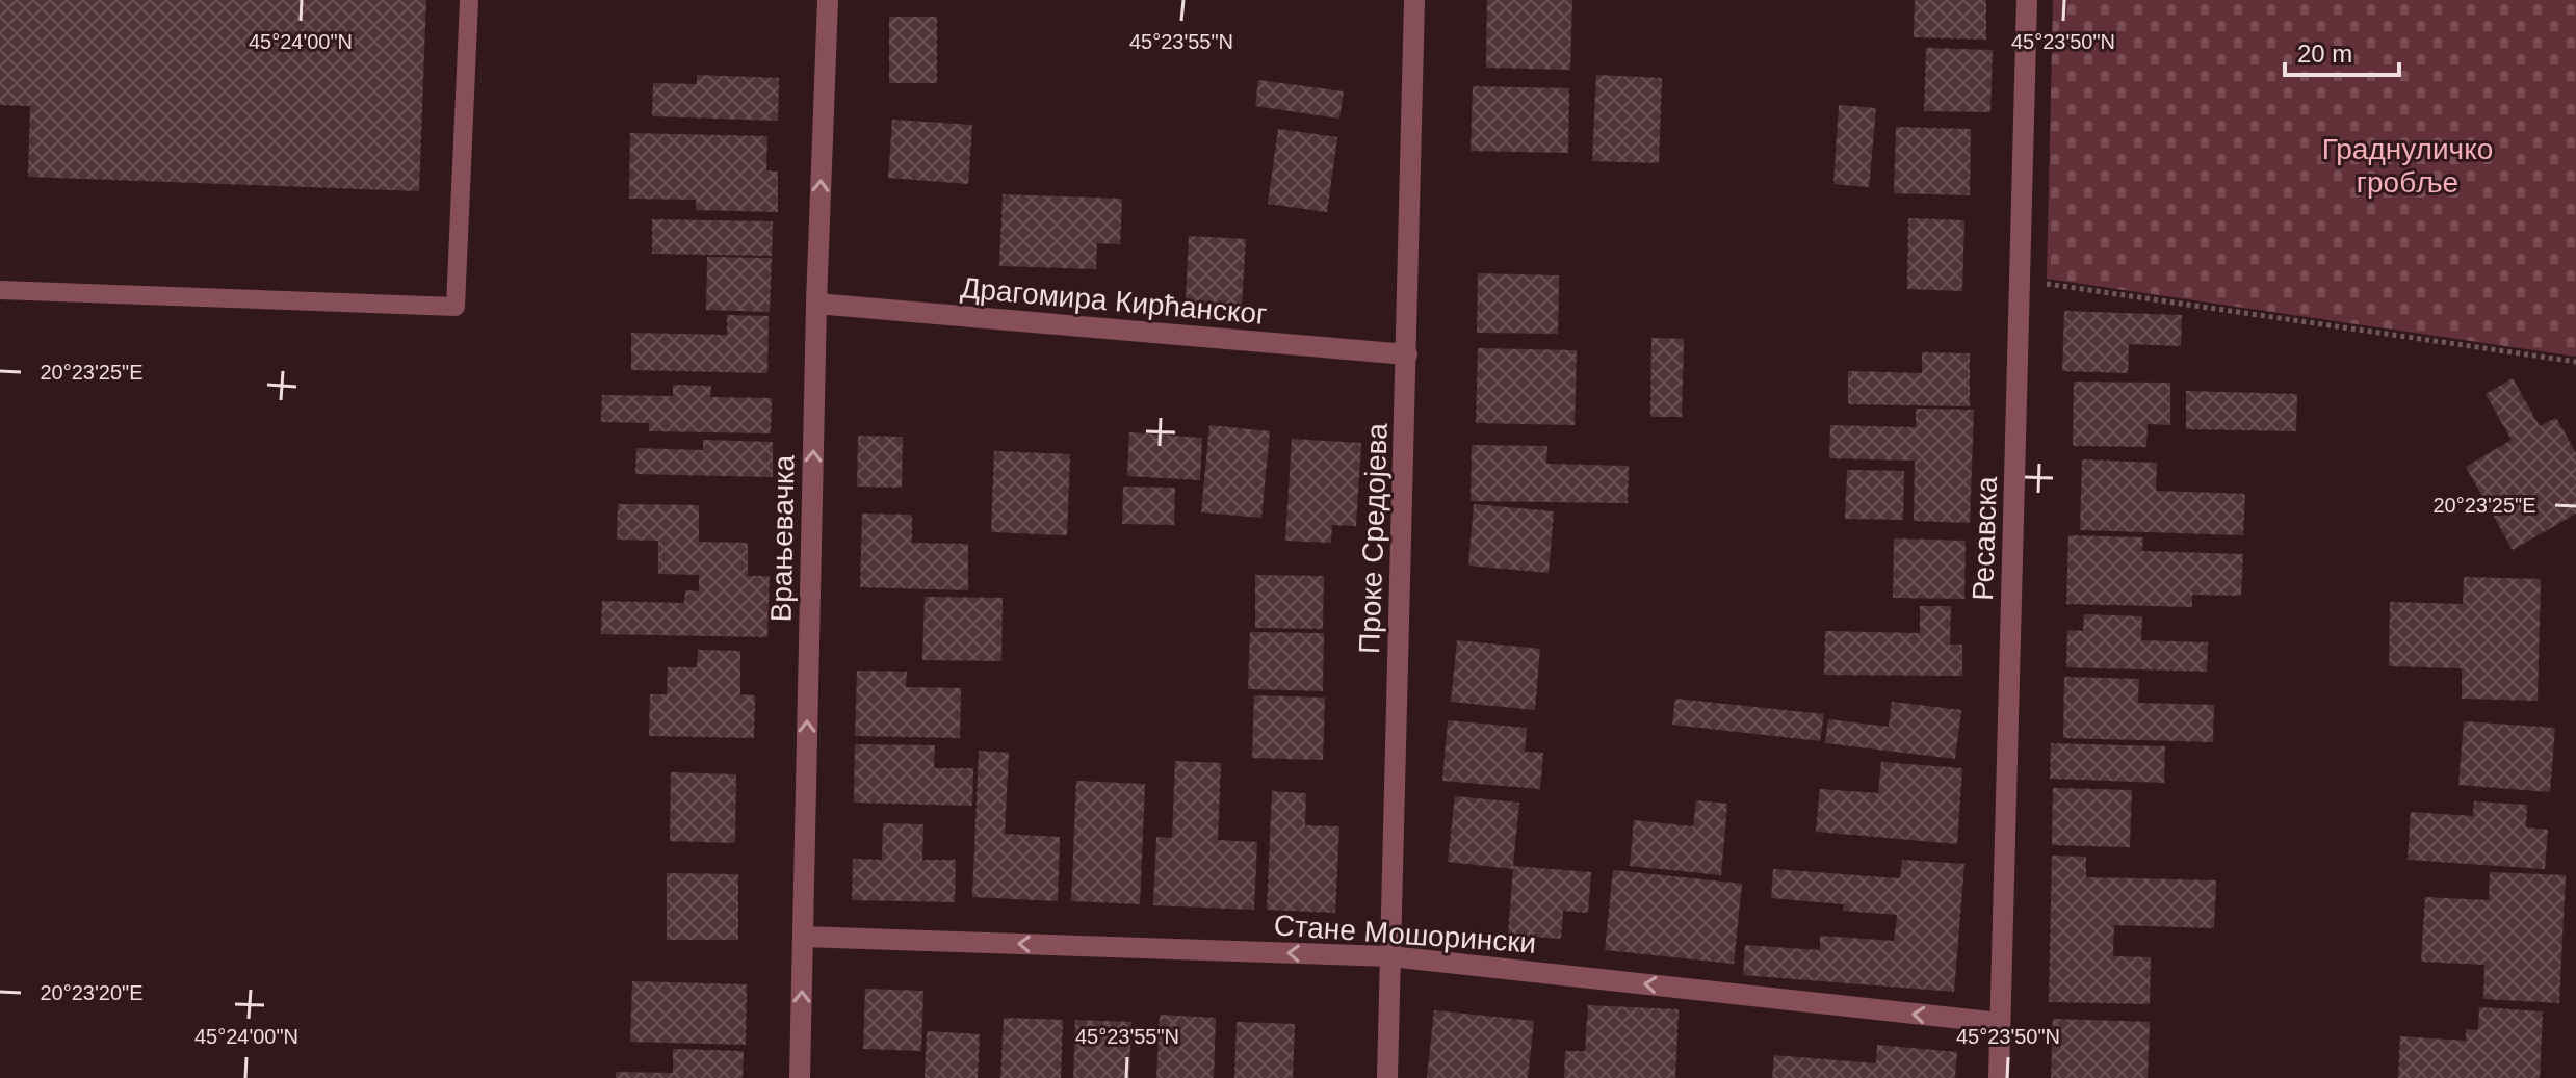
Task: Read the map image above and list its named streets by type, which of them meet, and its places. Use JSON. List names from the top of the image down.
{
  "streets": {
    "street": [
      "Драгомира Кирћанског",
      "Врањевачка",
      "Проке Средојева",
      "Ресавска",
      "Стане Мошорински"
    ]
  },
  "crossings": [
    ["Драгомира Кирћанског", "Врањевачка"],
    ["Драгомира Кирћанског", "Проке Средојева"],
    ["Врањевачка", "Стане Мошорински"],
    ["Проке Средојева", "Стане Мошорински"],
    ["Ресавска", "Стане Мошорински"]
  ],
  "one_way": ["Врањевачка", "Стане Мошорински"],
  "parks": ["Граднуличко гробље"],
  "scale_bar": "20 m",
  "coordinates": [
    "45°24'00\"N",
    "45°23'55\"N",
    "45°23'50\"N",
    "20°23'25\"E",
    "20°23'20\"E"
  ]
}
